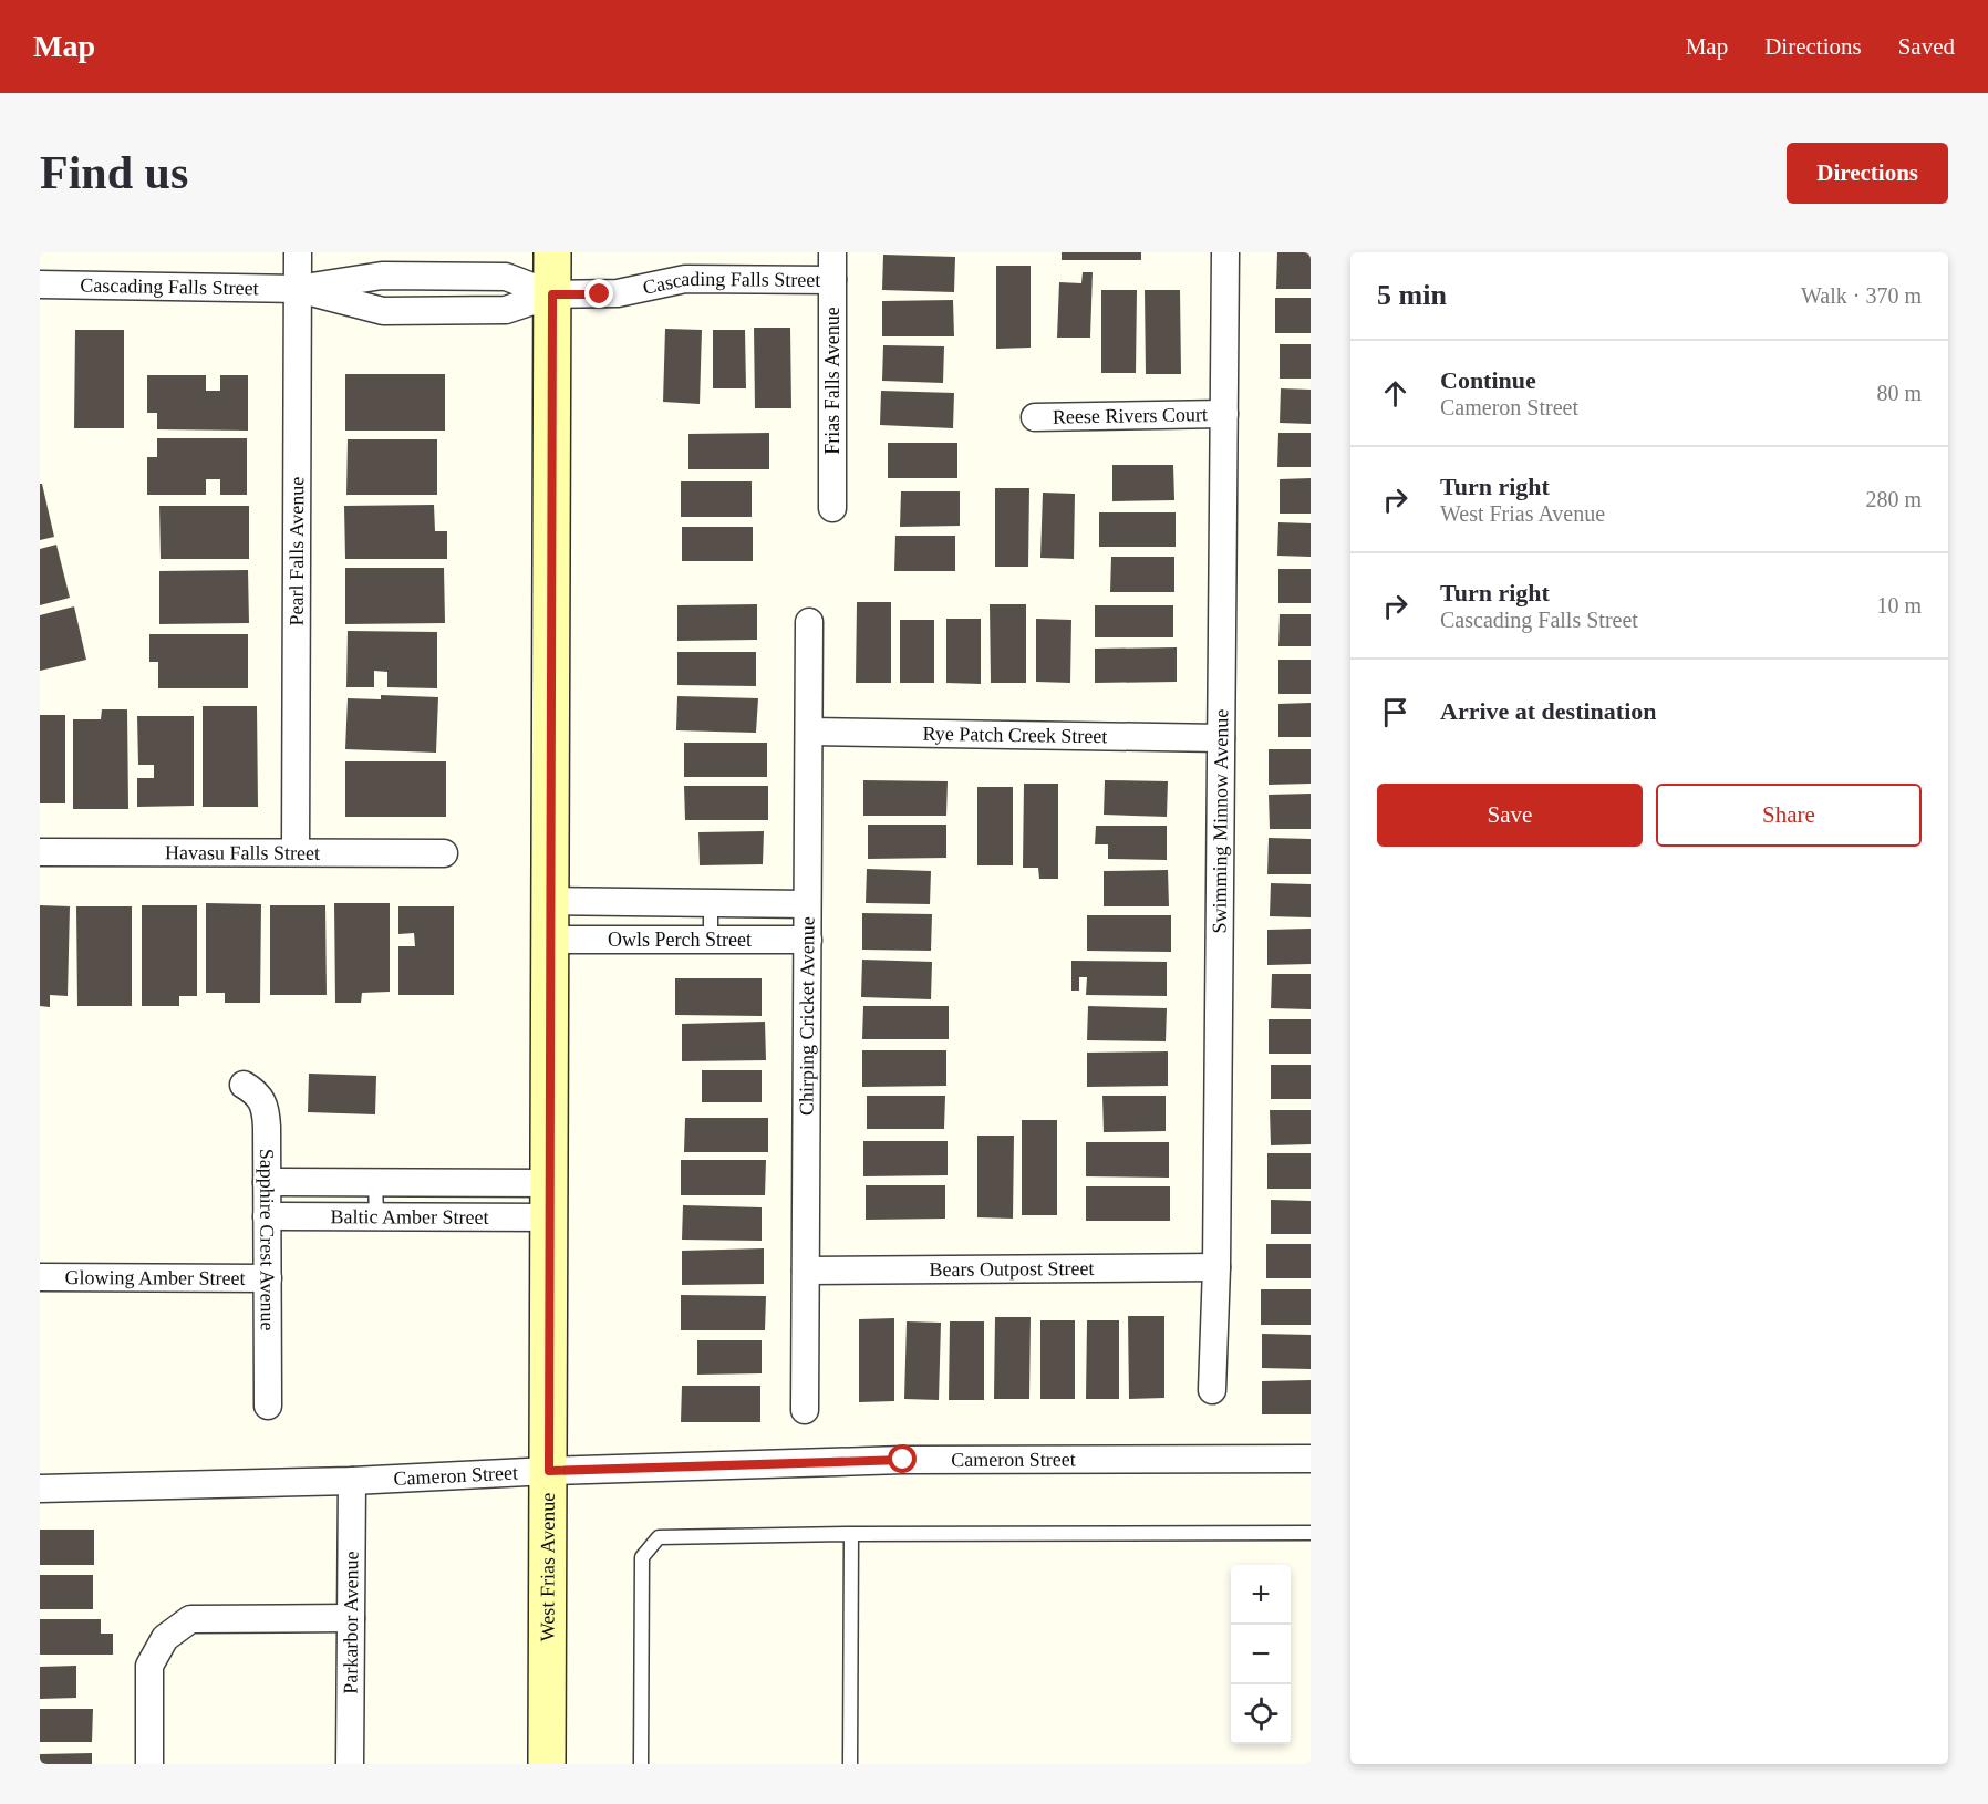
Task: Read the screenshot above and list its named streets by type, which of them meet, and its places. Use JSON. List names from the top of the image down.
{
  "streets": {
    "street": [
      "Cascading Falls Street",
      "Frias Falls Avenue",
      "Reese Rivers Court",
      "Pearl Falls Avenue",
      "Rye Patch Creek Street",
      "Swimming Minnow Avenue",
      "Havasu Falls Street",
      "Owls Perch Street",
      "Chirping Cricket Avenue",
      "Baltic Amber Street",
      "Sapphire Crest Avenue",
      "Bears Outpost Street",
      "Glowing Amber Street",
      "Cameron Street",
      "West Frias Avenue",
      "Parkarbor Avenue"
    ]
  },
  "crossings": [
    ["Cascading Falls Street", "Frias Falls Avenue"],
    ["Cascading Falls Street", "Pearl Falls Avenue"],
    ["Cascading Falls Street", "West Frias Avenue"],
    ["Reese Rivers Court", "Swimming Minnow Avenue"],
    ["Pearl Falls Avenue", "Havasu Falls Street"],
    ["Rye Patch Creek Street", "Swimming Minnow Avenue"],
    ["Rye Patch Creek Street", "Chirping Cricket Avenue"],
    ["Swimming Minnow Avenue", "Bears Outpost Street"],
    ["Owls Perch Street", "Chirping Cricket Avenue"],
    ["Owls Perch Street", "West Frias Avenue"],
    ["Chirping Cricket Avenue", "Bears Outpost Street"],
    ["Baltic Amber Street", "Sapphire Crest Avenue"],
    ["Baltic Amber Street", "West Frias Avenue"],
    ["Sapphire Crest Avenue", "Glowing Amber Street"],
    ["Cameron Street", "West Frias Avenue"],
    ["Cameron Street", "Parkarbor Avenue"]
  ],
  "page": {
    "header": "Map",
    "nav": ["Map", "Directions", "Saved"],
    "buttons": [
      "Directions",
      ["Save", "Share"]
    ],
    "title": "Find us",
    "heading": ["5 min", "Walk · 370 m"],
    "list": [
      ["Continue", "Cameron Street", "80 m"],
      ["Turn right", "West Frias Avenue", "280 m"],
      ["Turn right", "Cascading Falls Street", "10 m"],
      "Arrive at destination"
    ],
    "map_buttons": ["+", "−"]
  }
}
